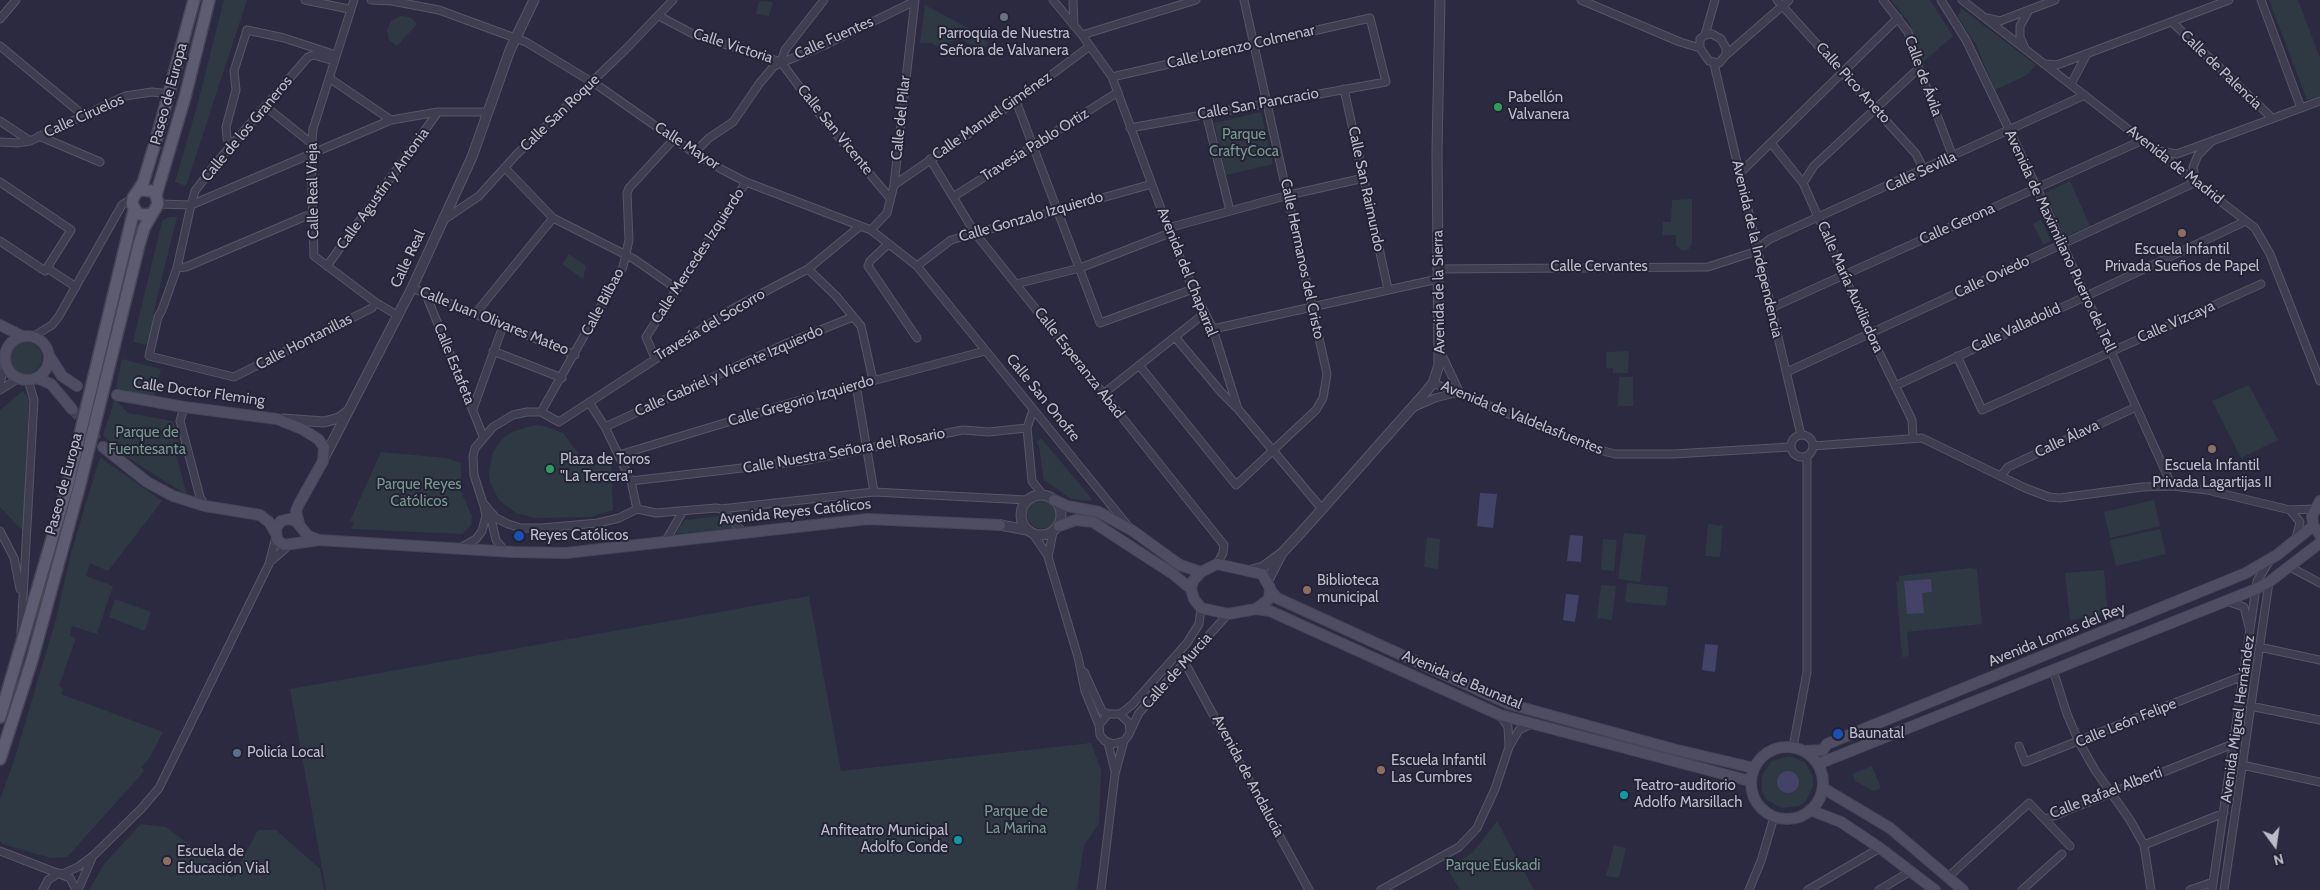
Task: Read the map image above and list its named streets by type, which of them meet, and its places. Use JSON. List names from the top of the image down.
{
  "streets": {
    "main road": [
      "Paseo de Europa",
      "Calle Real",
      "Calle Doctor Fleming",
      "Calle San Onofre",
      "Avenida Reyes Católicos",
      "Avenida Lomas del Rey",
      "Avenida de Baunatal"
    ],
    "street": [
      "Calle Fuentes",
      "Calle Victoria",
      "Calle Lorenzo Colmenar",
      "Calle de Palencia",
      "Calle de Ávila",
      "Calle Pico Aneto",
      "Calle San Pancracio",
      "Calle San Roque",
      "Calle Ciruelos",
      "Calle Manuel Giménez",
      "Calle del Pilar",
      "Calle de los Graneros",
      "Calle San Vicente",
      "Travesía Pablo Ortiz",
      "Calle Mayor",
      "Avenida de Madrid",
      "Calle Sevilla",
      "Calle Agustín y Antonia",
      "Calle San Raimundo",
      "Calle Real Vieja",
      "Calle Gonzalo Izquierdo",
      "Calle Gerona",
      "Avenida de Maximiliano Puerro del Tell",
      "Avenida de la Independencia",
      "Calle Mercedes Izquierdo",
      "Calle Hermanos del Cristo",
      "Calle Cervantes",
      "Avenida del Chaparral",
      "Calle Oviedo",
      "Calle María Auxiliadora",
      "Avenida de la Sierra",
      "Calle Bilbao",
      "Calle Juan Olivares Mateo",
      "Calle Vizcaya",
      "Travesía del Socorro",
      "Calle Valladolid",
      "Calle Hontanillas",
      "Calle Esperanza Abad",
      "Calle Estafeta",
      "Calle Gabriel y Vicente Izquierdo",
      "Calle Gregorio Izquierdo",
      "Avenida de Valdelasfuentes",
      "Calle Álava",
      "Calle Nuestra Señora del Rosario",
      "Calle de Murcia",
      "Avenida Miguel Hernández",
      "Calle León Felipe",
      "Avenida de Andalucía",
      "Calle Rafael Alberti"
    ]
  },
  "crossings": [
    ["Calle Fuentes", "Calle Victoria"],
    ["Calle Fuentes", "Calle del Pilar"],
    ["Calle Fuentes", "Calle San Vicente"],
    ["Calle Victoria", "Calle San Roque"],
    ["Calle Victoria", "Calle San Vicente"],
    ["Calle Lorenzo Colmenar", "Calle San Pancracio"],
    ["Calle Lorenzo Colmenar", "Calle Hermanos del Cristo"],
    ["Calle Lorenzo Colmenar", "Avenida del Chaparral"],
    ["Calle de Ávila", "Calle Sevilla"],
    ["Calle Pico Aneto", "Calle Sevilla"],
    ["Paseo de Europa", "Calle Ciruelos"],
    ["Calle San Pancracio", "Calle San Raimundo"],
    ["Calle San Pancracio", "Calle Hermanos del Cristo"],
    ["Calle San Pancracio", "Avenida del Chaparral"],
    ["Calle San Roque", "Calle Mayor"],
    ["Calle San Roque", "Calle Real"],
    ["Calle Manuel Giménez", "Calle del Pilar"],
    ["Calle Manuel Giménez", "Avenida del Chaparral"],
    ["Calle Manuel Giménez", "Calle Esperanza Abad"],
    ["Calle del Pilar", "Calle San Vicente"],
    ["Calle del Pilar", "Calle Mayor"],
    ["Calle del Pilar", "Calle San Onofre"],
    ["Calle de los Graneros", "Calle Hontanillas"],
    ["Travesía Pablo Ortiz", "Avenida del Chaparral"],
    ["Travesía Pablo Ortiz", "Calle Esperanza Abad"],
    ["Calle Mayor", "Calle Mercedes Izquierdo"],
    ["Calle Mayor", "Calle Real"],
    ["Calle Mayor", "Calle Bilbao"],
    ["Calle Mayor", "Travesía del Socorro"],
    ["Calle Mayor", "Calle San Onofre"],
    ["Avenida de Madrid", "Calle Sevilla"],
    ["Avenida de Madrid", "Calle Gerona"],
    ["Avenida de Madrid", "Calle Oviedo"],
    ["Avenida de Madrid", "Calle Valladolid"],
    ["Calle Sevilla", "Avenida de Maximiliano Puerro del Tell"],
    ["Calle Sevilla", "Avenida de la Independencia"],
    ["Calle Sevilla", "Calle Cervantes"],
    ["Calle Sevilla", "Calle María Auxiliadora"],
    ["Calle Agustín y Antonia", "Calle Real Vieja"],
    ["Calle Real Vieja", "Calle Real"],
    ["Calle Real Vieja", "Calle Hontanillas"],
    ["Calle Gonzalo Izquierdo", "Avenida del Chaparral"],
    ["Calle Gonzalo Izquierdo", "Calle Esperanza Abad"],
    ["Calle Gonzalo Izquierdo", "Calle San Onofre"],
    ["Calle Gerona", "Avenida de Maximiliano Puerro del Tell"],
    ["Calle Gerona", "Avenida de la Independencia"],
    ["Calle Gerona", "Calle María Auxiliadora"],
    ["Avenida de Maximiliano Puerro del Tell", "Calle Oviedo"],
    ["Avenida de Maximiliano Puerro del Tell", "Calle Vizcaya"],
    ["Avenida de Maximiliano Puerro del Tell", "Calle Valladolid"],
    ["Avenida de Maximiliano Puerro del Tell", "Calle Álava"],
    ["Avenida de la Independencia", "Calle Cervantes"],
    ["Avenida de la Independencia", "Calle Oviedo"],
    ["Avenida de la Independencia", "Avenida de Valdelasfuentes"],
    ["Calle Mercedes Izquierdo", "Travesía del Socorro"],
    ["Calle Real", "Calle Juan Olivares Mateo"],
    ["Calle Real", "Calle Doctor Fleming"],
    ["Calle Real", "Avenida Reyes Católicos"],
    ["Calle Hermanos del Cristo", "Avenida del Chaparral"],
    ["Calle Cervantes", "Avenida de la Sierra"],
    ["Avenida del Chaparral", "Avenida de la Sierra"],
    ["Calle Oviedo", "Calle María Auxiliadora"],
    ["Calle María Auxiliadora", "Calle Valladolid"],
    ["Avenida de la Sierra", "Calle Esperanza Abad"],
    ["Avenida de la Sierra", "Calle San Onofre"],
    ["Avenida de la Sierra", "Avenida de Valdelasfuentes"],
    ["Avenida de la Sierra", "Calle de Murcia"],
    ["Avenida de la Sierra", "Avenida de Baunatal"],
    ["Calle Bilbao", "Calle Juan Olivares Mateo"],
    ["Calle Bilbao", "Travesía del Socorro"],
    ["Calle Juan Olivares Mateo", "Calle Estafeta"],
    ["Calle Vizcaya", "Calle Valladolid"],
    ["Calle Esperanza Abad", "Calle San Onofre"],
    ["Calle Esperanza Abad", "Calle de Murcia"],
    ["Calle Esperanza Abad", "Avenida de Baunatal"],
    ["Calle San Onofre", "Calle Gregorio Izquierdo"],
    ["Calle San Onofre", "Calle de Murcia"],
    ["Calle San Onofre", "Avenida de Baunatal"],
    ["Avenida Lomas del Rey", "Avenida de Baunatal"],
    ["Avenida Lomas del Rey", "Avenida Miguel Hernández"],
    ["Calle de Murcia", "Avenida de Baunatal"],
    ["Calle de Murcia", "Avenida de Andalucía"],
    ["Avenida Miguel Hernández", "Calle León Felipe"],
    ["Avenida Miguel Hernández", "Calle Rafael Alberti"]
  ],
  "parks": [
    "Parque CraftyCoca",
    "Parque de Fuentesanta",
    "Parque Reyes Católicos",
    "Parque de La Marina",
    "Parque Euskadi"
  ],
  "places": [
    "Parroquia de Nuestra Señora de Valvanera",
    "Pabellón Valvanera",
    "Escuela Infantil Privada Sueños de Papel",
    "Escuela Infantil Privada Lagartijas II",
    "Plaza de Toros \"La Tercera\"",
    "Reyes Católicos",
    "Biblioteca municipal",
    "Baunatal",
    "Policía Local",
    "Escuela Infantil Las Cumbres",
    "Teatro-auditorio Adolfo Marsillach",
    "Anfiteatro Municipal Adolfo Conde",
    "Escuela de Educación Vial"
  ],
  "north": "bottom"
}
